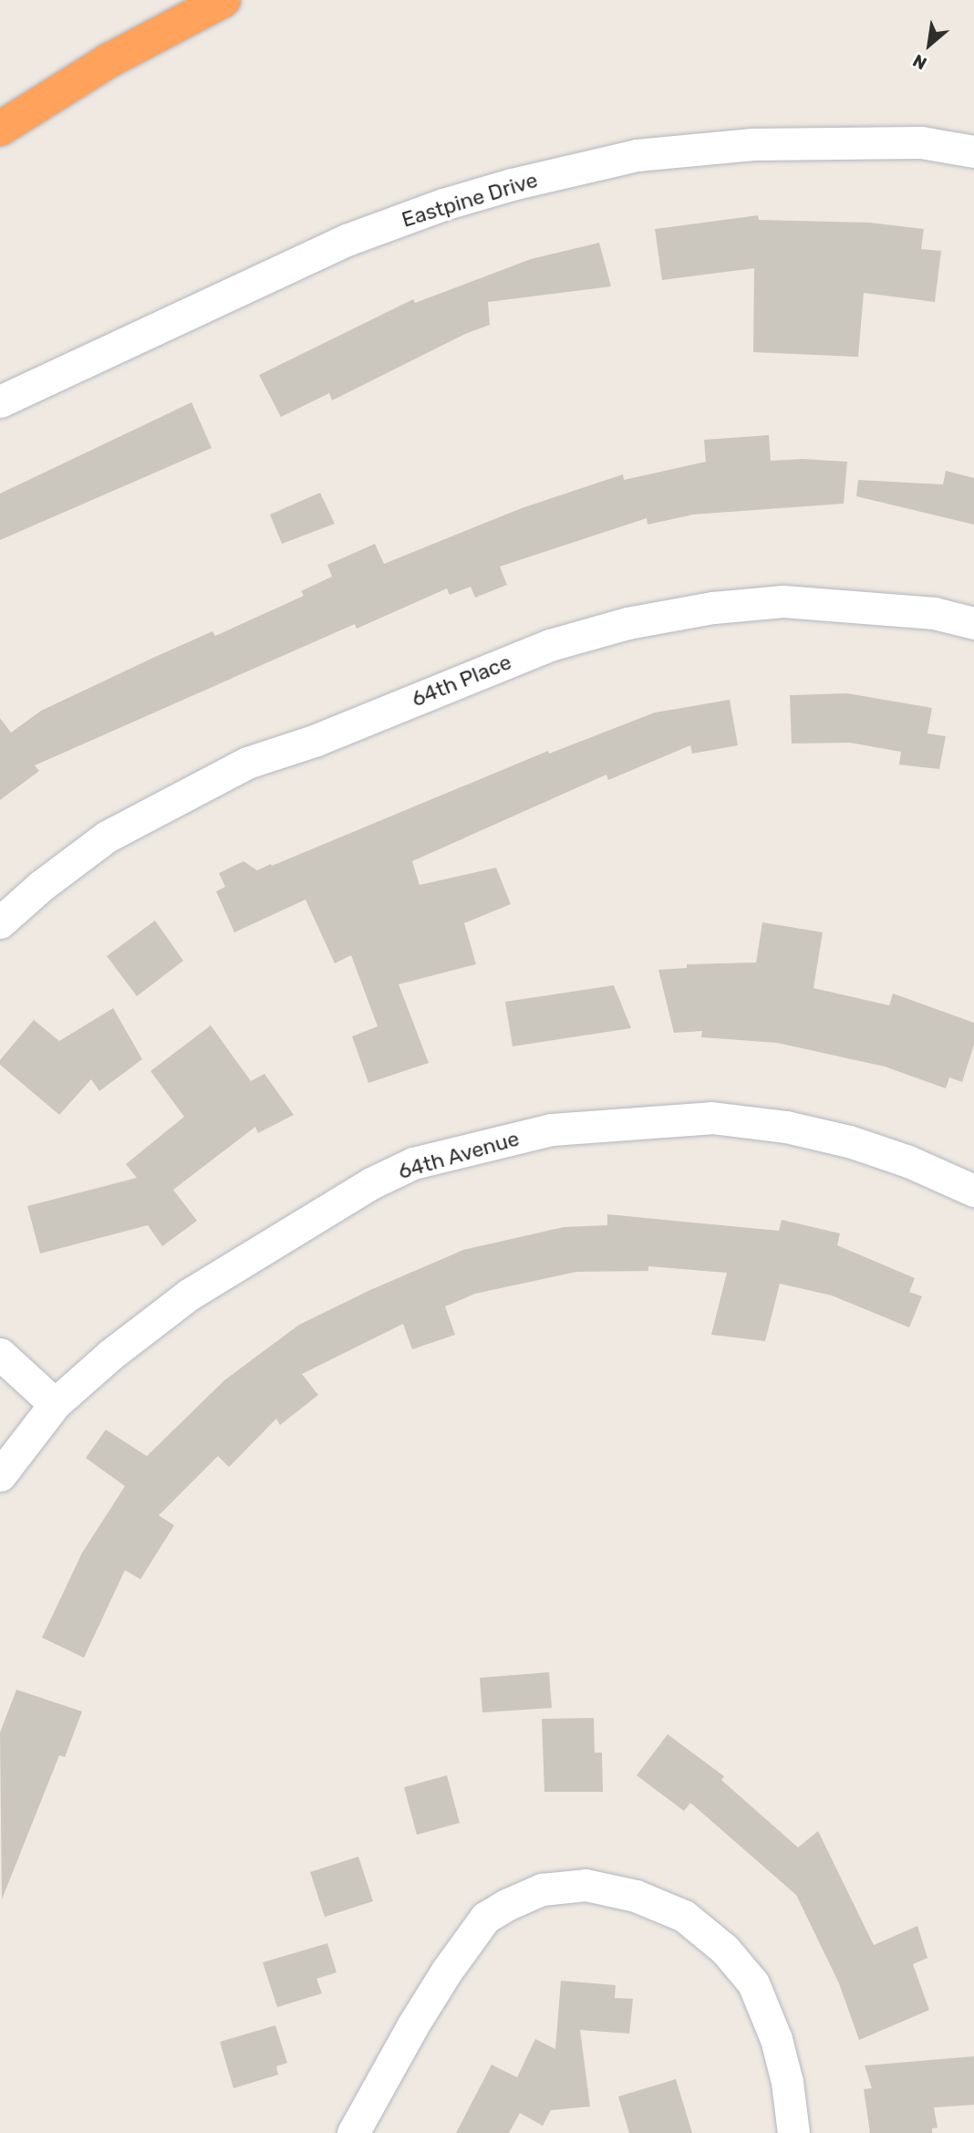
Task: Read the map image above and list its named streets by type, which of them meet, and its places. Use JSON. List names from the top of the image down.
{
  "streets": {
    "street": ["Eastpine Drive", "64th Place", "64th Avenue"]
  },
  "north": "bottom left"
}
